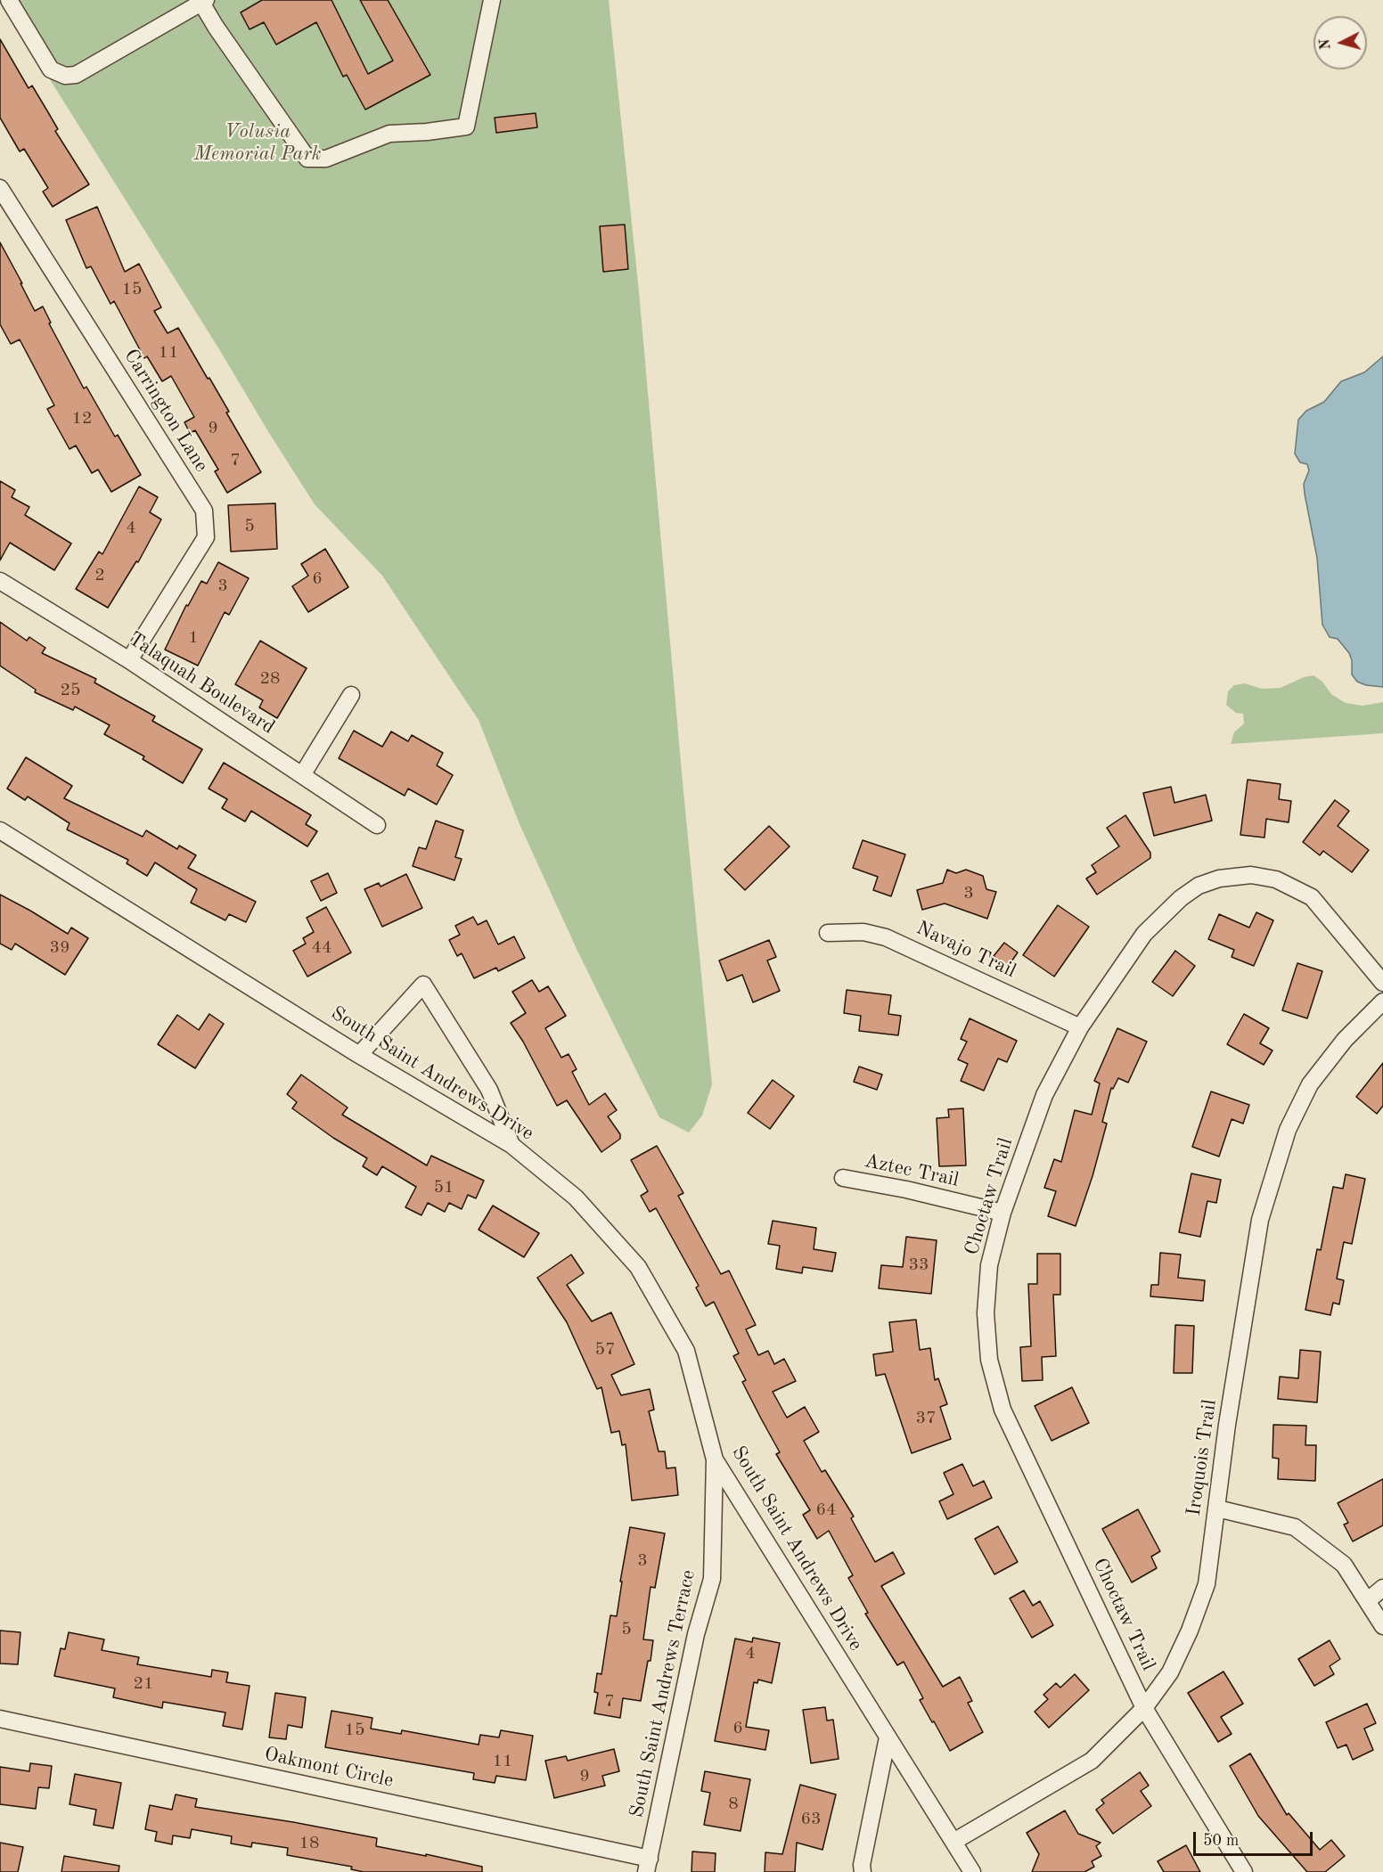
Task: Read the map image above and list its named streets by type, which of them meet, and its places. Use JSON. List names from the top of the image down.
{
  "streets": {
    "street": [
      "Carrington Lane",
      "Talaquah Boulevard",
      "Navajo Trail",
      "South Saint Andrews Drive",
      "Aztec Trail",
      "Choctaw Trail",
      "Iroquois Trail",
      "South Saint Andrews Terrace",
      "Oakmont Circle"
    ]
  },
  "crossings": [
    ["Carrington Lane", "Talaquah Boulevard"],
    ["Navajo Trail", "Choctaw Trail"],
    ["South Saint Andrews Drive", "Iroquois Trail"],
    ["South Saint Andrews Drive", "South Saint Andrews Terrace"],
    ["Aztec Trail", "Choctaw Trail"],
    ["Choctaw Trail", "Iroquois Trail"],
    ["South Saint Andrews Terrace", "Oakmont Circle"]
  ],
  "parks": ["Volusia Memorial Park"],
  "house_numbers": [
    "15",
    "11",
    "12",
    "9",
    "7",
    "5",
    "4",
    "2",
    "6",
    "3",
    "1",
    "28",
    "25",
    "3",
    "39",
    "44",
    "51",
    "33",
    "57",
    "37",
    "64",
    "3",
    "5",
    "4",
    "21",
    "7",
    "6",
    "15",
    "11",
    "9",
    "8",
    "63",
    "18"
  ],
  "scale_bar": "50 m",
  "north": "left"
}
